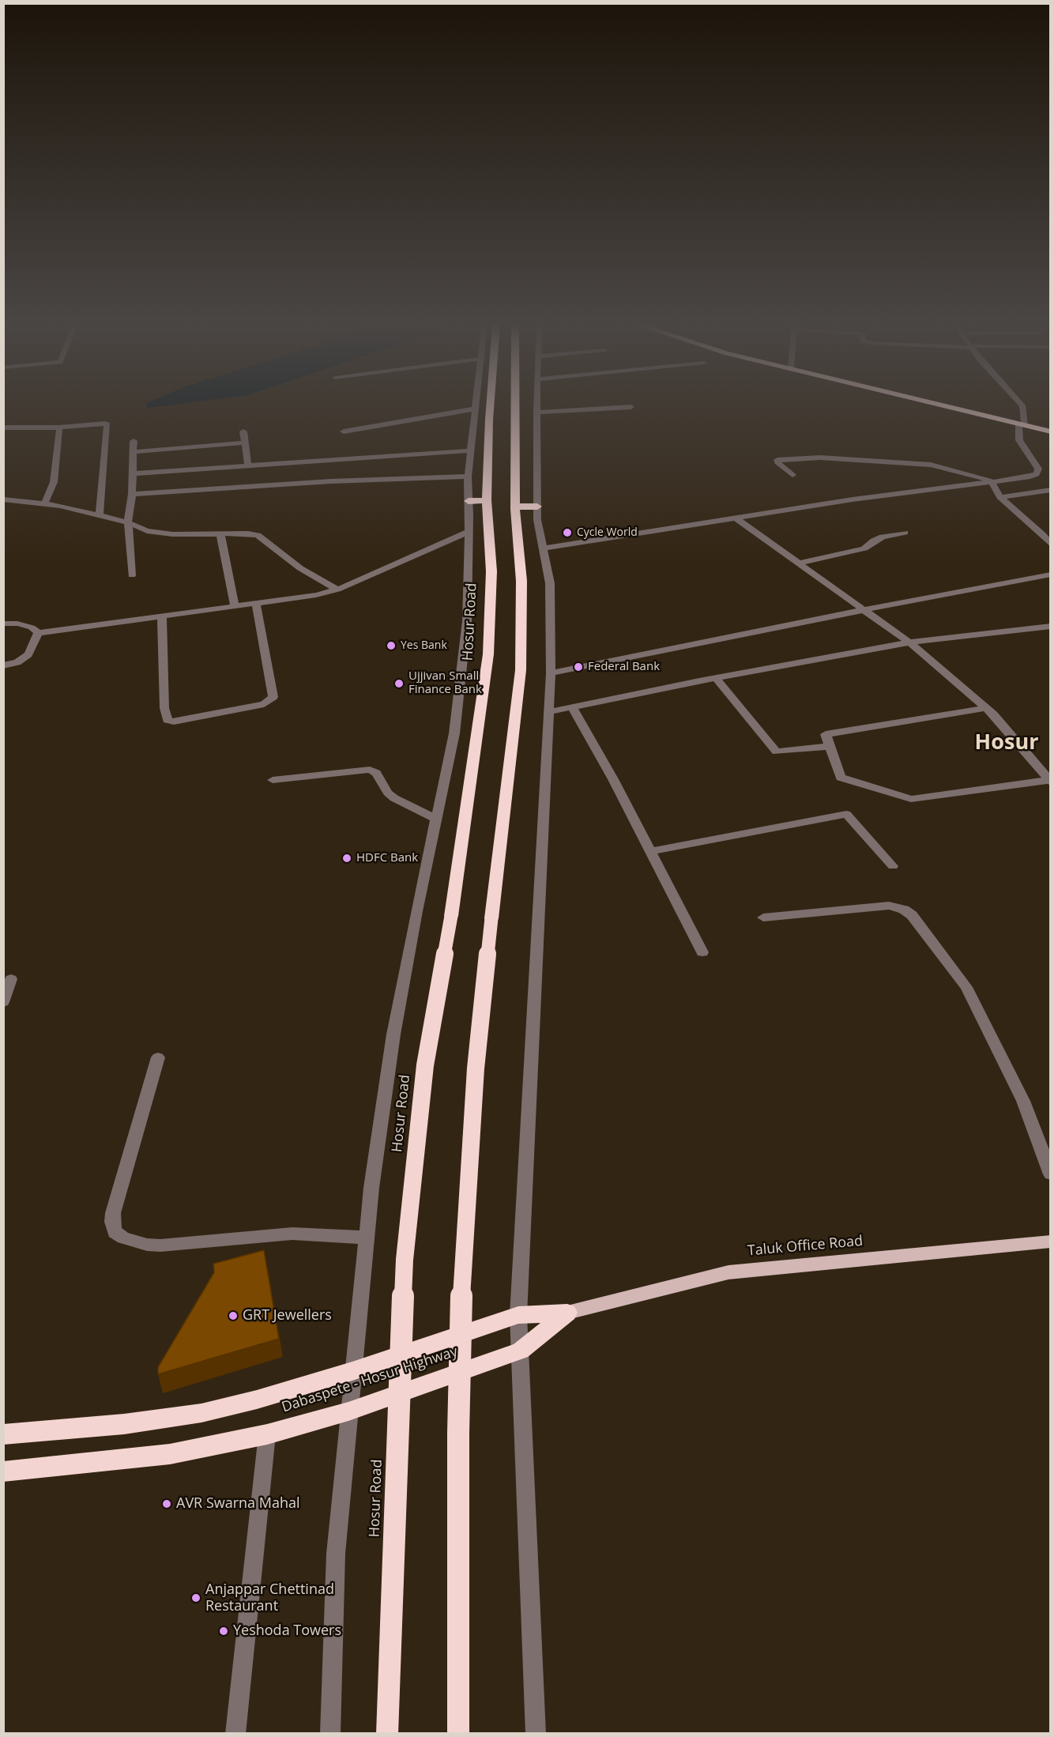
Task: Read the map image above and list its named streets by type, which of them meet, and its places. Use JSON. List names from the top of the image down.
{
  "streets": {
    "highway": ["Hosur Road", "Taluk Office Road", "Dabaspete - Hosur Highway"]
  },
  "crossings": [
    ["Taluk Office Road", "Dabaspete - Hosur Highway"]
  ],
  "districts": ["Hosur"],
  "places": [
    "Cycle World",
    "Yes Bank",
    "Federal Bank",
    "Ujjivan Small Finance Bank",
    "HDFC Bank",
    "GRT Jewellers",
    "AVR Swarna Mahal",
    "Anjappar Chettinad Restaurant",
    "Yeshoda Towers"
  ]
}
